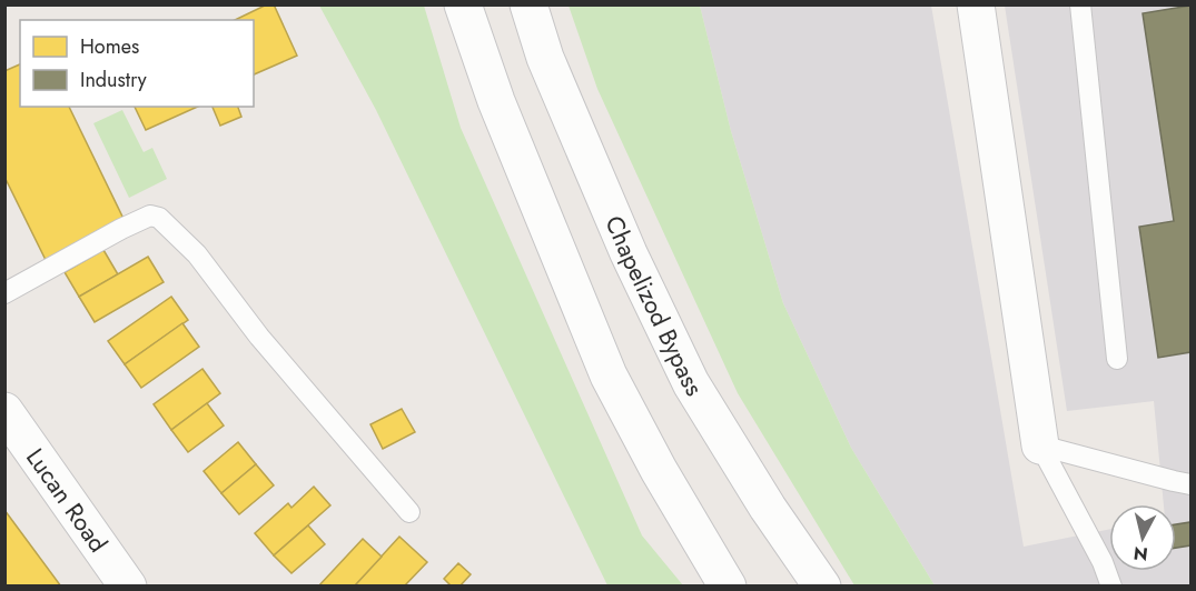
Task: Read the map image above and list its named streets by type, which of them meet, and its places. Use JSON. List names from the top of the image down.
{
  "streets": {
    "main road": ["Chapelizod Bypass", "Lucan Road"]
  },
  "legend": ["Homes", "Industry"],
  "north": "bottom"
}
